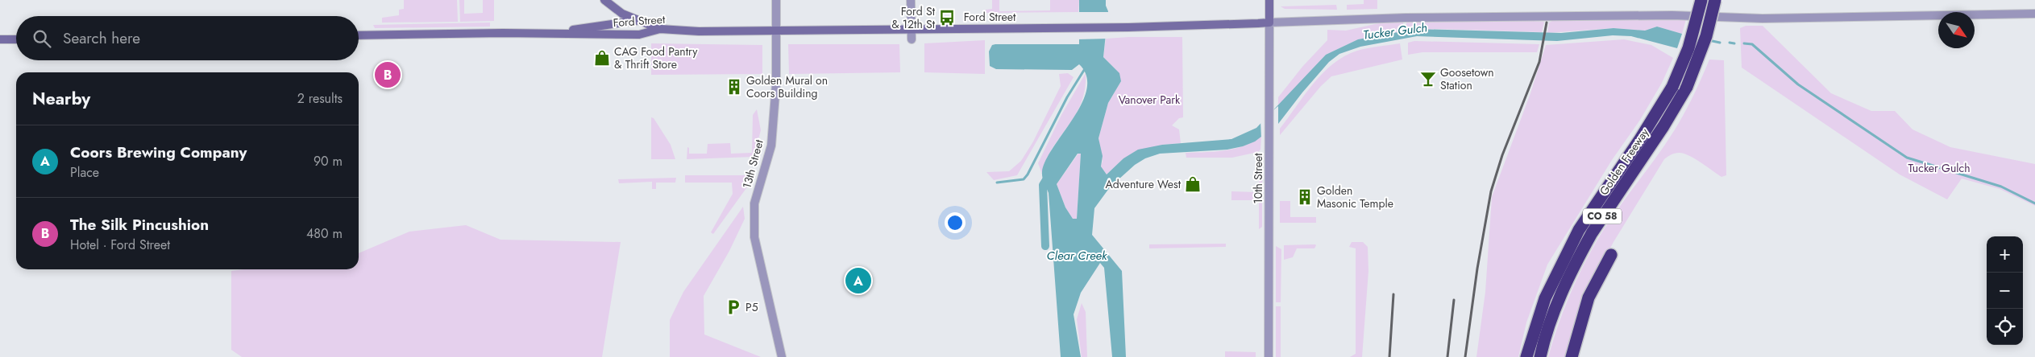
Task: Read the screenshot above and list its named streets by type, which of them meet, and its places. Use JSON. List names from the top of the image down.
{
  "streets": {
    "highway": ["Golden Freeway", "CO 58"],
    "main road": ["Ford Street", "10th Street"],
    "street": ["13th Street"]
  },
  "crossings": [
    ["Ford Street", "13th Street"],
    ["Ford Street", "10th Street"]
  ],
  "water": ["Tucker Gulch", "Clear Creek"],
  "parks": ["Vanover Park", "Tucker Gulch"],
  "places": {
    "bus stop": ["Ford St & 12th St"],
    "shop": ["CAG Food Pantry & Thrift Store", "Adventure West"],
    "bar": ["Goosetown Station"],
    "building": ["Golden Mural on Coors Building", "Golden Masonic Temple"],
    "parking": ["P5"]
  },
  "north": "bottom right",
  "page": {
    "search": "Search here",
    "pins": ["B", "A"],
    "heading": ["Nearby", "2 results"],
    "list": [
      {
        "mark": "A",
        "name": "Coors Brewing Company",
        "note": "Place",
        "value": "90 m"
      },
      {
        "mark": "B",
        "name": "The Silk Pincushion",
        "note": "Hotel · Ford Street",
        "value": "480 m"
      }
    ],
    "map_buttons": ["+", "−"]
  }
}
